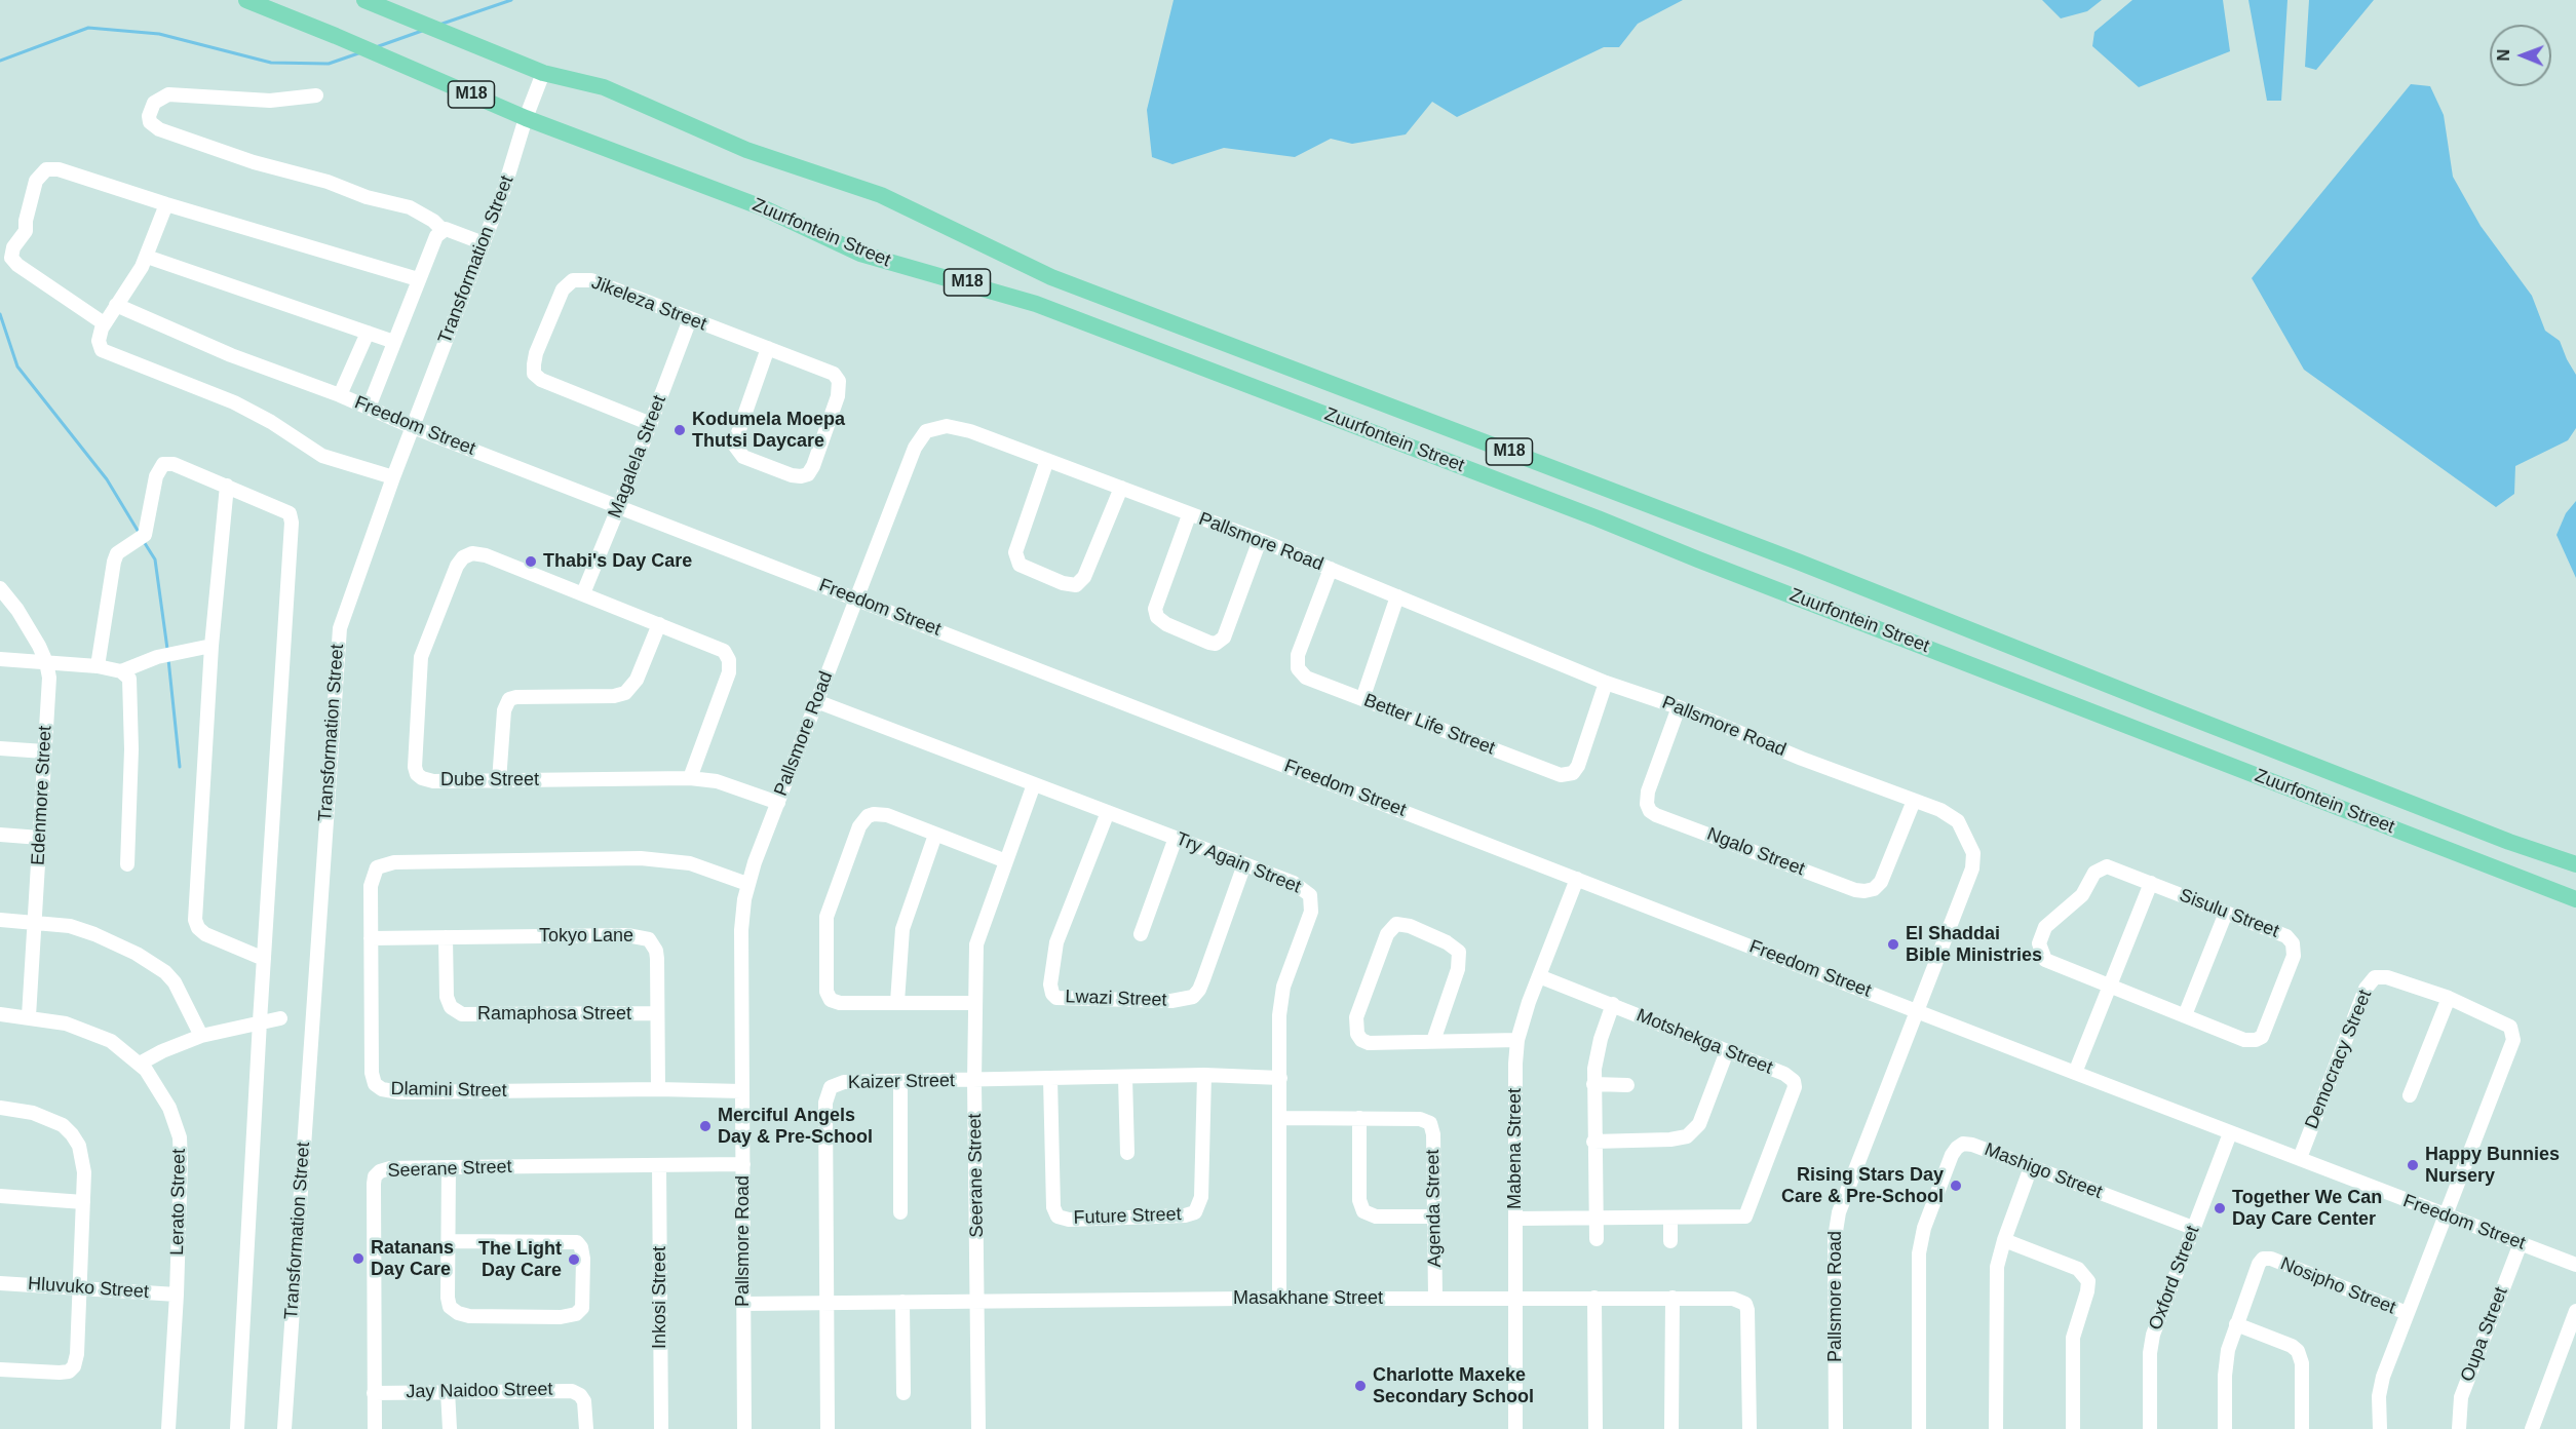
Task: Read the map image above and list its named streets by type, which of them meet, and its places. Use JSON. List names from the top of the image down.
{
  "streets": {
    "main road": ["M18", "Zuurfontein Street"],
    "street": [
      "Transformation Street",
      "Jikeleza Street",
      "Freedom Street",
      "Magalela Street",
      "Pallsmore Road",
      "Better Life Street",
      "Dube Street",
      "Edenmore Street",
      "Ngalo Street",
      "Try Again Street",
      "Sisulu Street",
      "Tokyo Lane",
      "Lwazi Street",
      "Ramaphosa Street",
      "Motshekga Street",
      "Democracy Street",
      "Kaizer Street",
      "Dlamini Street",
      "Mabena Street",
      "Seerane Street",
      "Mashigo Street",
      "Lerato Street",
      "Agenda Street",
      "Future Street",
      "Oxford Street",
      "Nosipho Street",
      "Hluvuko Street",
      "Inkosi Street",
      "Masakhane Street",
      "Oupa Street",
      "Jay Naidoo Street"
    ]
  },
  "crossings": [
    ["Zuurfontein Street", "Transformation Street"],
    ["Transformation Street", "Freedom Street"],
    ["Jikeleza Street", "Magalela Street"],
    ["Freedom Street", "Magalela Street"],
    ["Freedom Street", "Pallsmore Road"],
    ["Freedom Street", "Democracy Street"],
    ["Freedom Street", "Mabena Street"],
    ["Freedom Street", "Oxford Street"],
    ["Freedom Street", "Oupa Street"],
    ["Magalela Street", "Dube Street"],
    ["Pallsmore Road", "Better Life Street"],
    ["Pallsmore Road", "Dube Street"],
    ["Pallsmore Road", "Ngalo Street"],
    ["Pallsmore Road", "Try Again Street"],
    ["Pallsmore Road", "Dlamini Street"],
    ["Pallsmore Road", "Seerane Street"],
    ["Pallsmore Road", "Masakhane Street"],
    ["Edenmore Street", "Lerato Street"],
    ["Try Again Street", "Lwazi Street"],
    ["Try Again Street", "Kaizer Street"],
    ["Try Again Street", "Seerane Street"],
    ["Try Again Street", "Agenda Street"],
    ["Try Again Street", "Masakhane Street"],
    ["Tokyo Lane", "Ramaphosa Street"],
    ["Tokyo Lane", "Dlamini Street"],
    ["Motshekga Street", "Mabena Street"],
    ["Kaizer Street", "Seerane Street"],
    ["Kaizer Street", "Future Street"],
    ["Kaizer Street", "Masakhane Street"],
    ["Mabena Street", "Masakhane Street"],
    ["Seerane Street", "Inkosi Street"],
    ["Seerane Street", "Masakhane Street"],
    ["Seerane Street", "Jay Naidoo Street"],
    ["Mashigo Street", "Oxford Street"],
    ["Lerato Street", "Hluvuko Street"],
    ["Agenda Street", "Masakhane Street"]
  ],
  "places": [
    "Kodumela Moepa Thutsi Daycare",
    "Thabi's Day Care",
    "El Shaddai Bible Ministries",
    "Merciful Angels Day & Pre-School",
    "Happy Bunnies Nursery",
    "Rising Stars Day Care & Pre-School",
    "Together We Can Day Care Center",
    "Ratanans Day Care",
    "The Light Day Care",
    "Charlotte Maxeke Secondary School"
  ],
  "north": "left"
}
